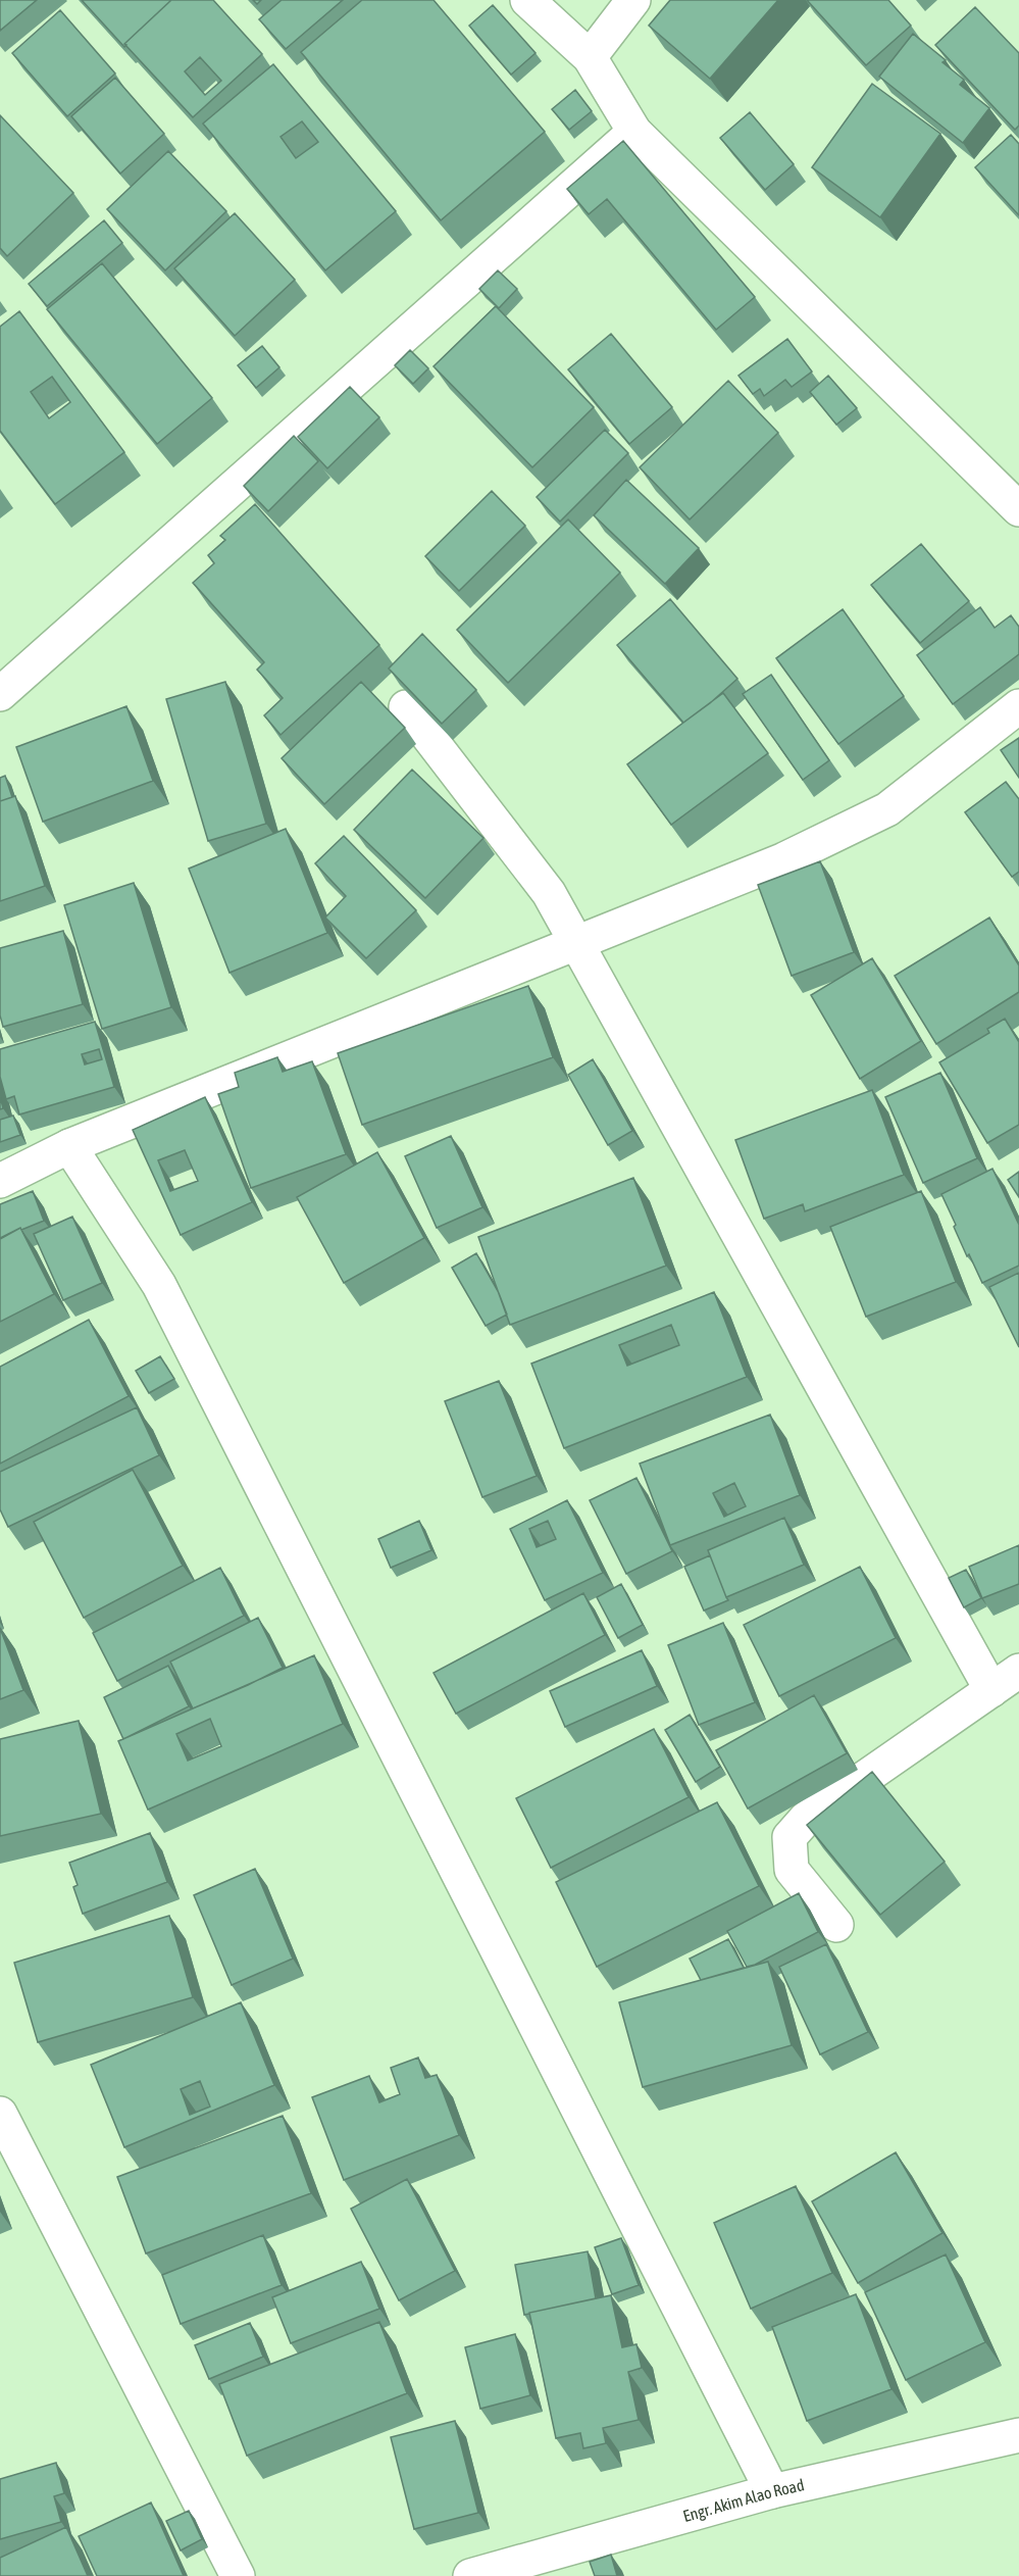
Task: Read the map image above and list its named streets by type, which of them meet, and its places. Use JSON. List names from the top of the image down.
{
  "streets": {
    "street": ["Engr. Akim Alao Road"]
  }
}
